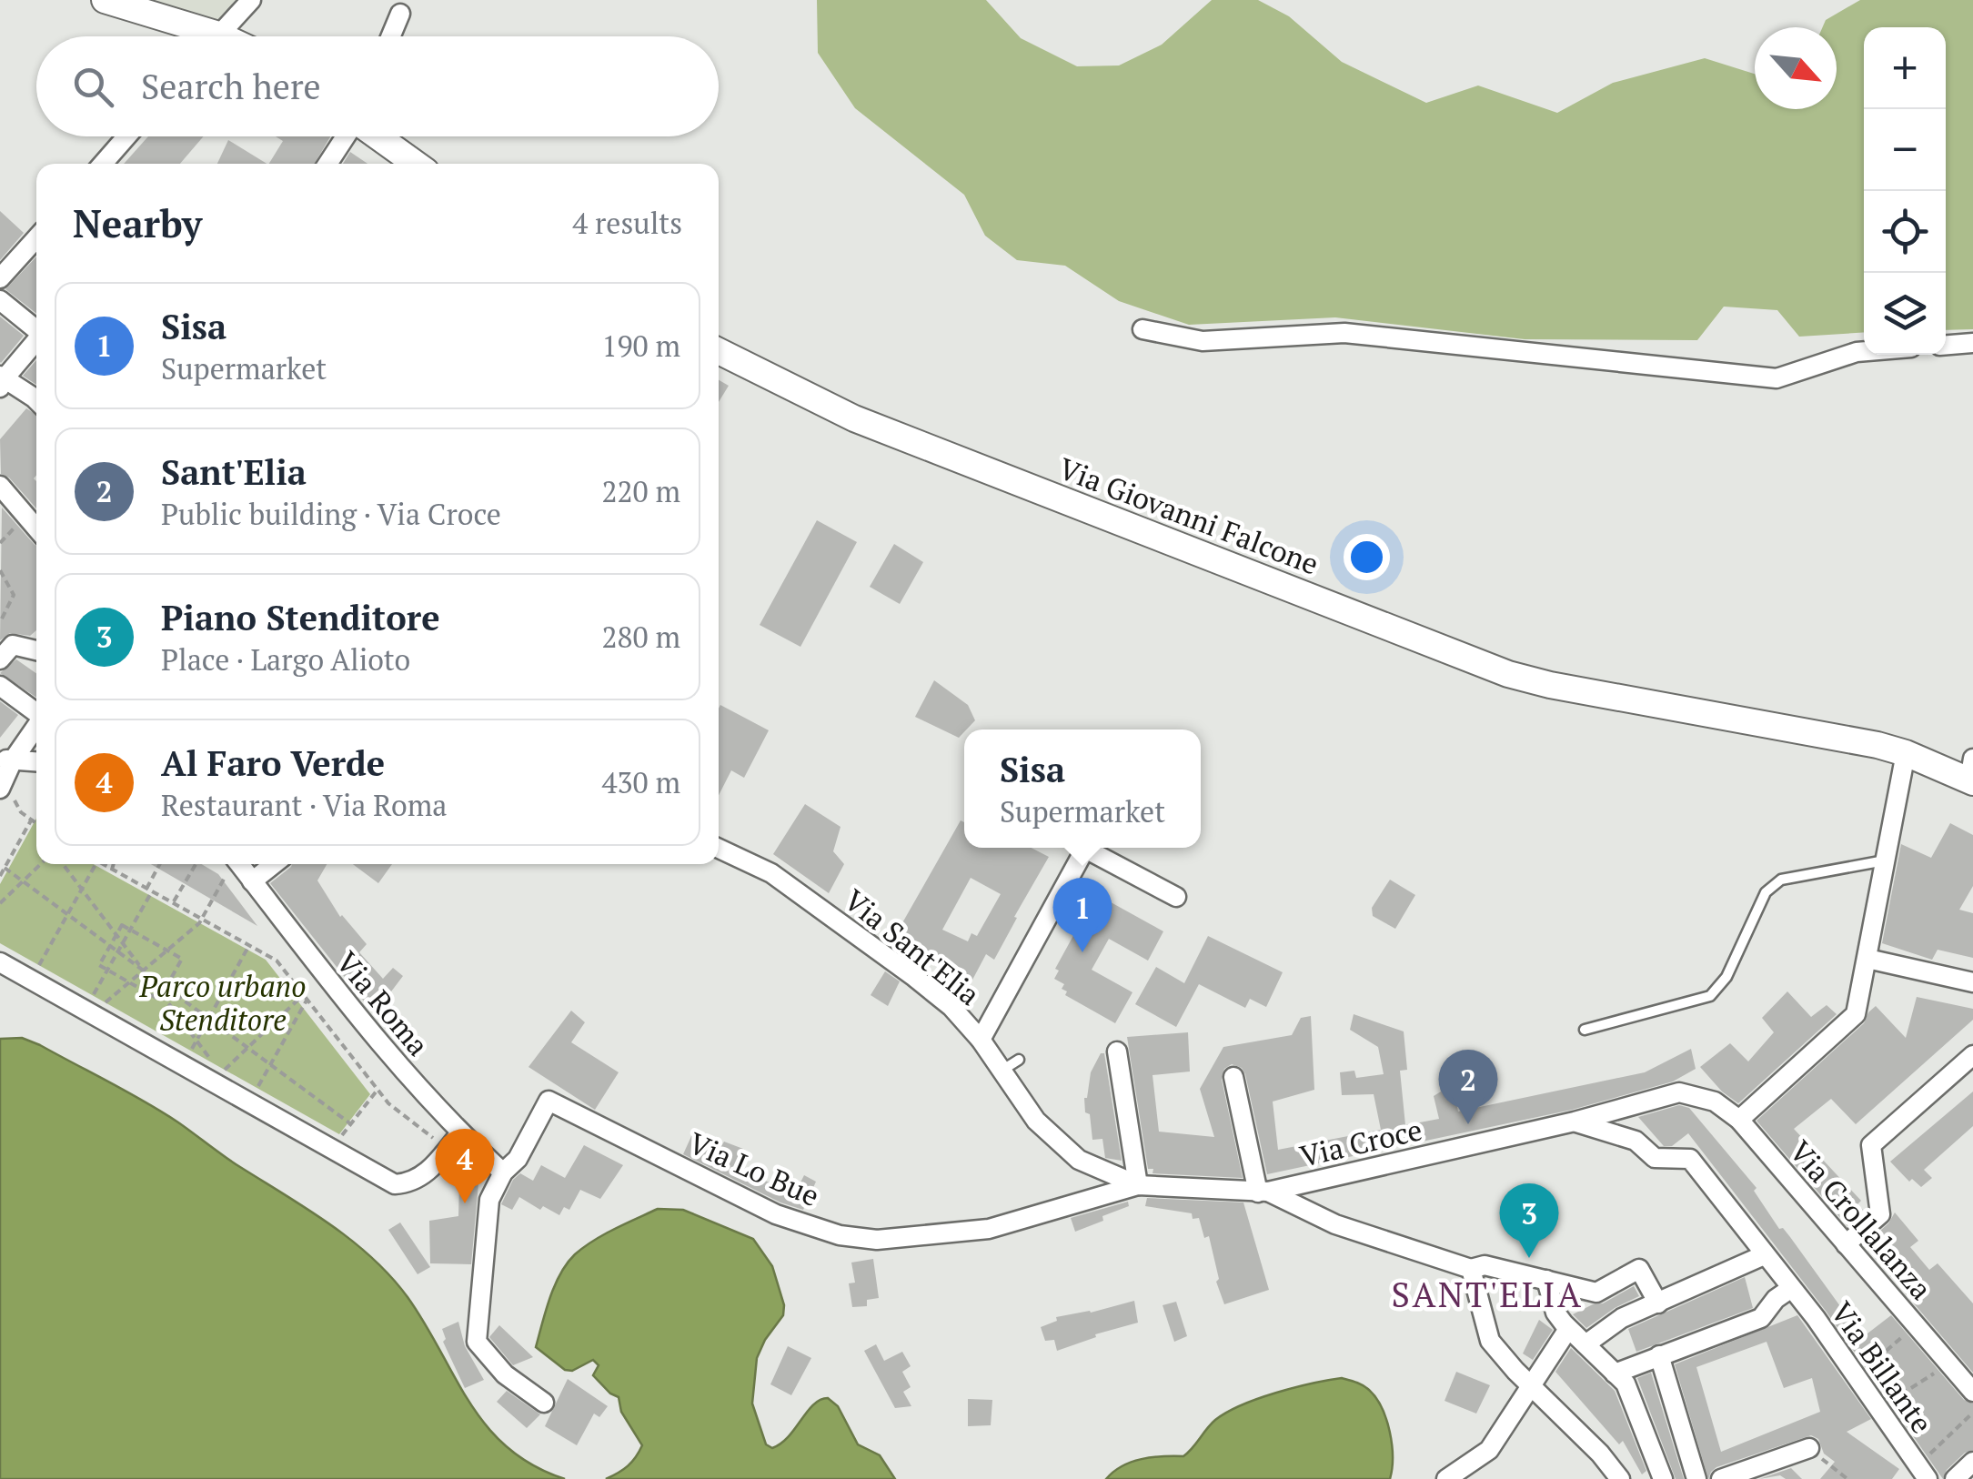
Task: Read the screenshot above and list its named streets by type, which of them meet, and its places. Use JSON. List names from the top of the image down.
{
  "streets": {
    "street": [
      "Via Giovanni Falcone",
      "Via Sant'Elia",
      "Via Roma",
      "Via Croce",
      "Via Lo Bue",
      "Via Crollalanza",
      "Via Billante"
    ]
  },
  "crossings": [
    ["Via Sant'Elia", "Via Croce"],
    ["Via Sant'Elia", "Via Lo Bue"],
    ["Via Roma", "Via Lo Bue"],
    ["Via Croce", "Via Lo Bue"],
    ["Via Croce", "Via Crollalanza"],
    ["Via Croce", "Via Billante"]
  ],
  "districts": ["SANT'ELIA"],
  "parks": ["Parco urbano Stenditore"],
  "north": "bottom right",
  "page": {
    "map_buttons": ["+", "−"],
    "search": "Search here",
    "heading": ["Nearby", "4 results"],
    "list": [
      {
        "mark": "1",
        "name": "Sisa",
        "note": "Supermarket",
        "value": "190 m"
      },
      {
        "mark": "2",
        "name": "Sant'Elia",
        "note": "Public building · Via Croce",
        "value": "220 m"
      },
      {
        "mark": "3",
        "name": "Piano Stenditore",
        "note": "Place · Largo Alioto",
        "value": "280 m"
      },
      {
        "mark": "4",
        "name": "Al Faro Verde",
        "note": "Restaurant · Via Roma",
        "value": "430 m"
      }
    ],
    "popup": ["Sisa", "Supermarket"],
    "pins": [
      "1",
      "2",
      "4",
      "3"
    ]
  }
}
